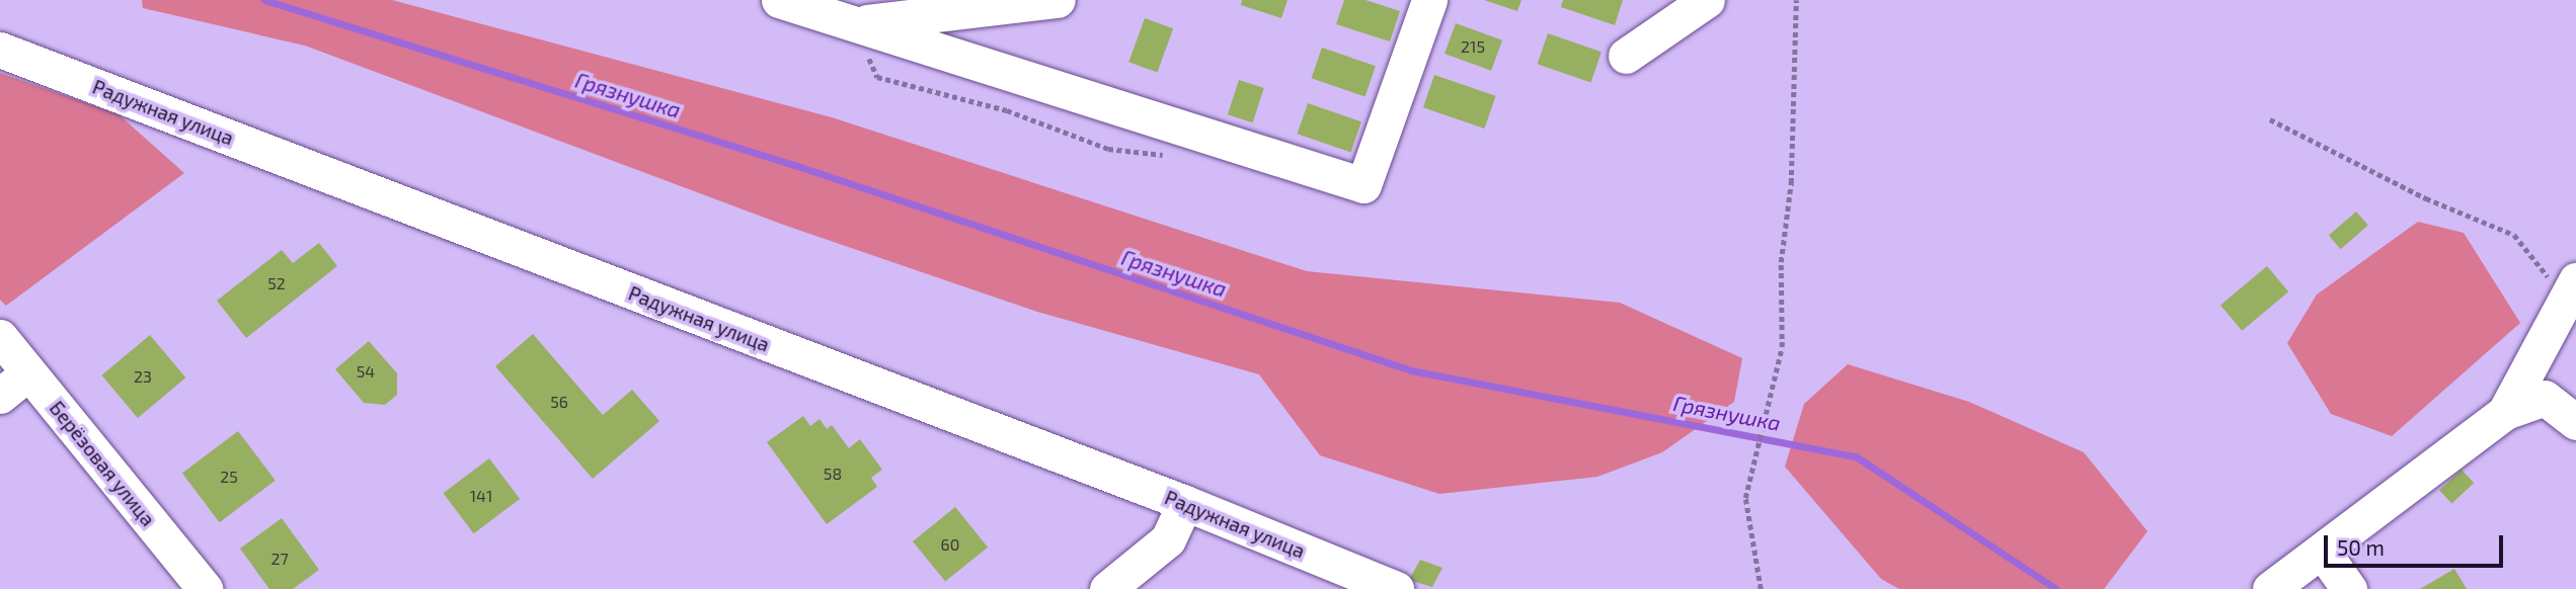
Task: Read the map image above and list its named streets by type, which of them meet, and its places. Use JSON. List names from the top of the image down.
{
  "streets": {
    "street": ["Радужная улица", "Берёзовая улица"]
  },
  "water": ["Грязнушка"],
  "house_numbers": [
    "215",
    "52",
    "54",
    "23",
    "56",
    "58",
    "25",
    "141",
    "60",
    "27"
  ],
  "scale_bar": "50 m"
}
